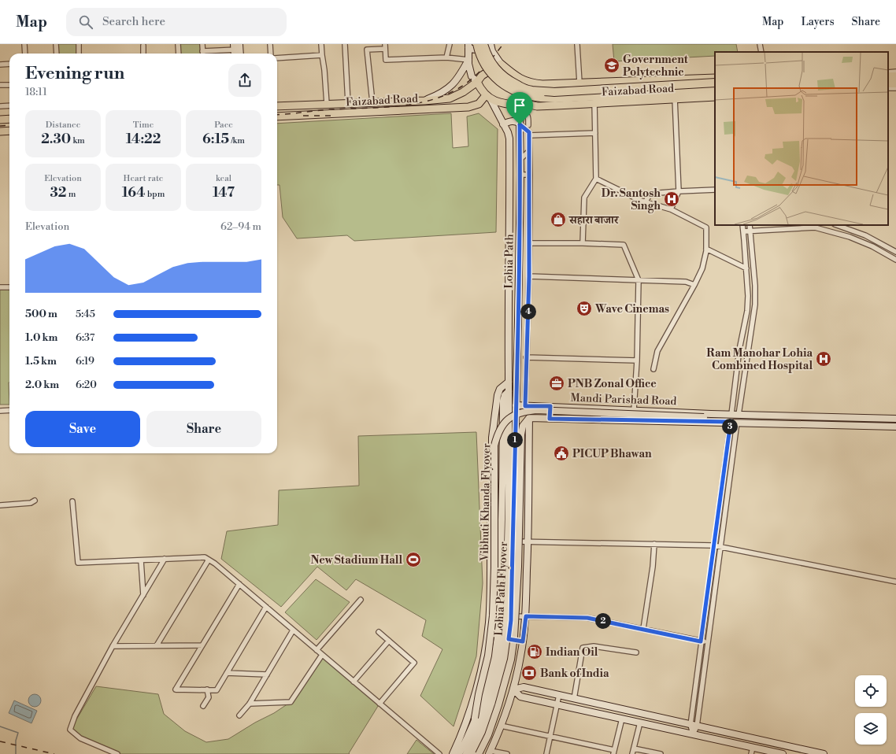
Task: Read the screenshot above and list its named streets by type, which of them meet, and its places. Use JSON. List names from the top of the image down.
{
  "streets": {
    "main road": [
      "Faizabad Road",
      "Lohia Path",
      "Mandi Parishad Road",
      "Vibhuti Khanda Flyover",
      "Lohia Path Flyover"
    ]
  },
  "crossings": [
    ["Faizabad Road", "Lohia Path"],
    ["Lohia Path", "Mandi Parishad Road"],
    ["Lohia Path", "Lohia Path Flyover"],
    ["Mandi Parishad Road", "Vibhuti Khanda Flyover"],
    ["Vibhuti Khanda Flyover", "Lohia Path Flyover"]
  ],
  "places": {
    "school or university": ["Government Polytechnic"],
    "hospital": ["Dr. Santosh Singh", "Ram Manohar Lohia Combined Hospital"],
    "shop": ["सहारा बाजार"],
    "theatre": ["Wave Cinemas"],
    "office": ["PNB Zonal Office"],
    "public building": ["PICUP Bhawan"],
    "sports": ["New Stadium Hall"],
    "fuel station": ["Indian Oil"],
    "bank": ["Bank of India"]
  },
  "page": {
    "header": "Map",
    "search": "Search here",
    "nav": ["Map", "Layers", "Share"],
    "heading": ["Evening run", "18:11"],
    "stats": [
      ["Distance", "2.30 km"],
      ["Time", "14:22"],
      ["Pace", "6:15 /km"],
      ["Elevation", "32 m"],
      ["Heart rate", "164 bpm"],
      ["kcal", "147"]
    ],
    "chart": ["Elevation", "62–94 m"],
    "list": [
      {
        "name": "500 m",
        "note": "5:45"
      },
      {
        "name": "1.0 km",
        "note": "6:37"
      },
      {
        "name": "1.5 km",
        "note": "6:19"
      },
      {
        "name": "2.0 km",
        "note": "6:20"
      }
    ],
    "pins": [
      "4",
      "3",
      "1",
      "2"
    ],
    "buttons": ["Save", "Share"]
  }
}
